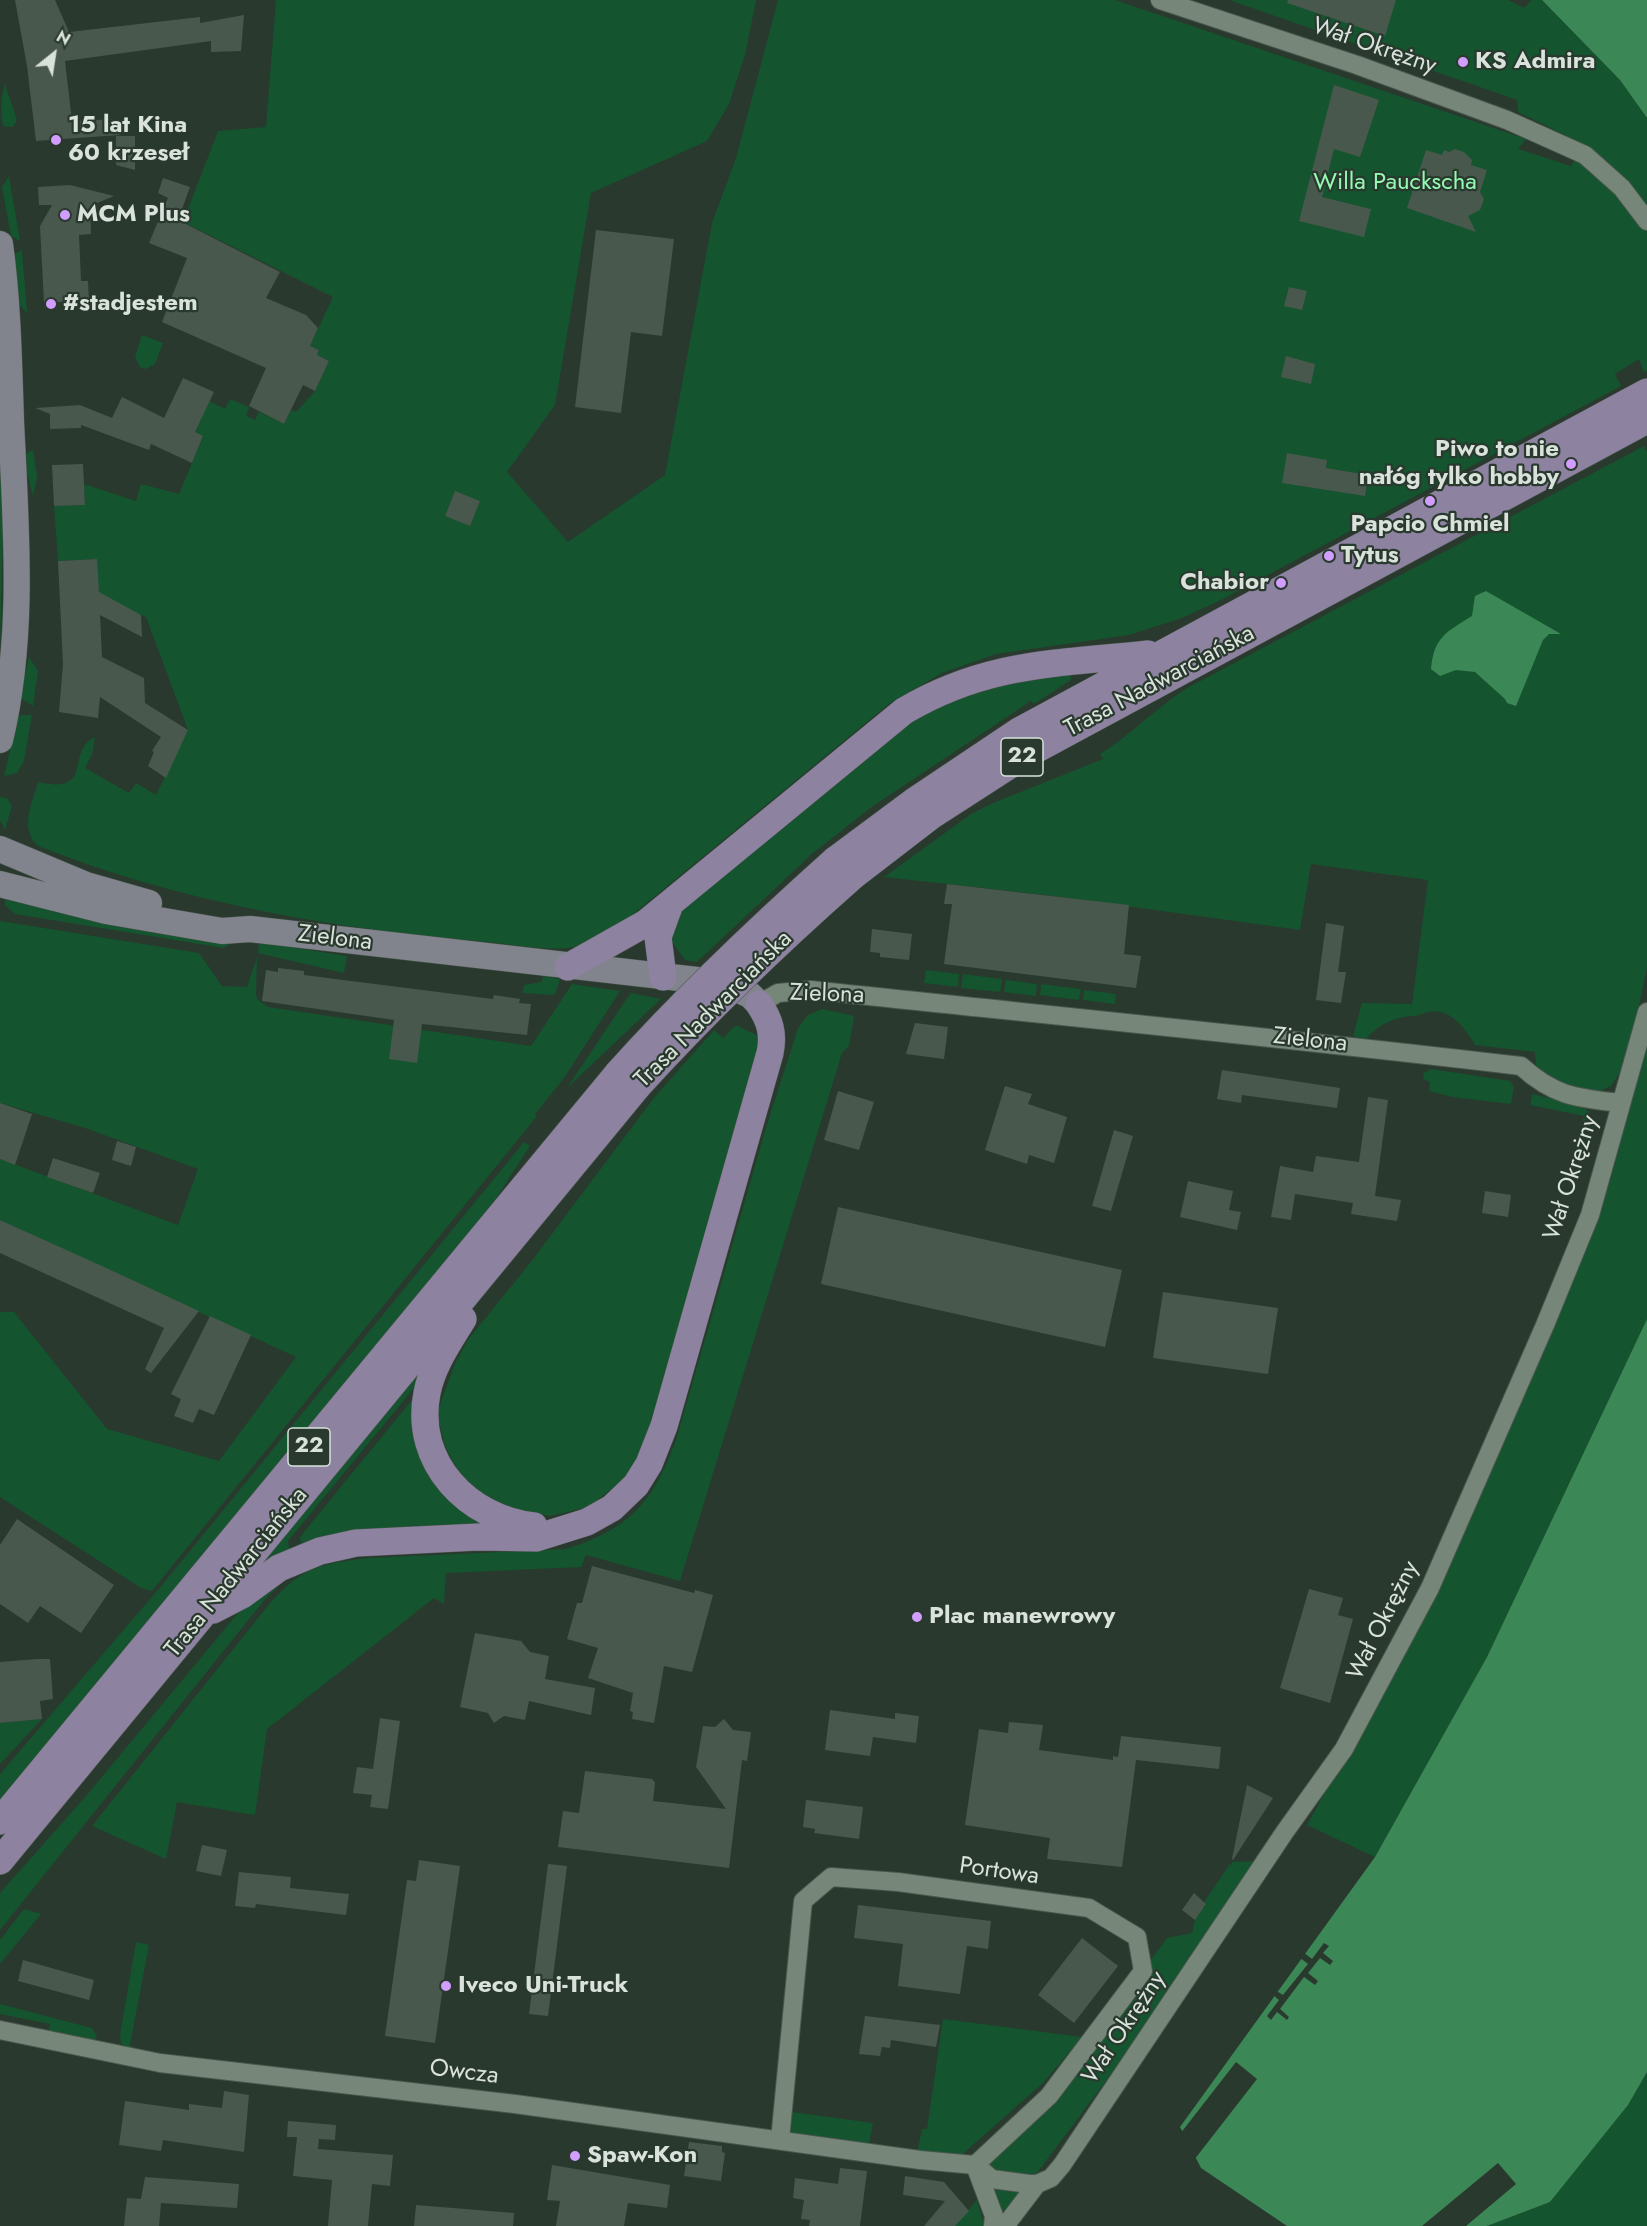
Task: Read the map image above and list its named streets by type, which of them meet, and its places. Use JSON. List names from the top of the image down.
{
  "streets": {
    "main road": ["Trasa Nadwarciańska", "22"],
    "street": [
      "Wał Okrężny",
      "Zielona",
      "Portowa",
      "Owcza"
    ]
  },
  "crossings": [
    ["Wał Okrężny", "Zielona"],
    ["Portowa", "Owcza"]
  ],
  "parks": ["Willa Pauckscha"],
  "places": [
    "KS Admira",
    "15 lat Kina 60 krzeseł",
    "MCM Plus",
    "#stadjestem",
    "Piwo to nie nałóg tylko hobby",
    "Papcio Chmiel",
    "Tytus",
    "Chabior",
    "Plac manewrowy",
    "Iveco Uni-Truck",
    "Spaw-Kon"
  ],
  "north": "top right"
}
